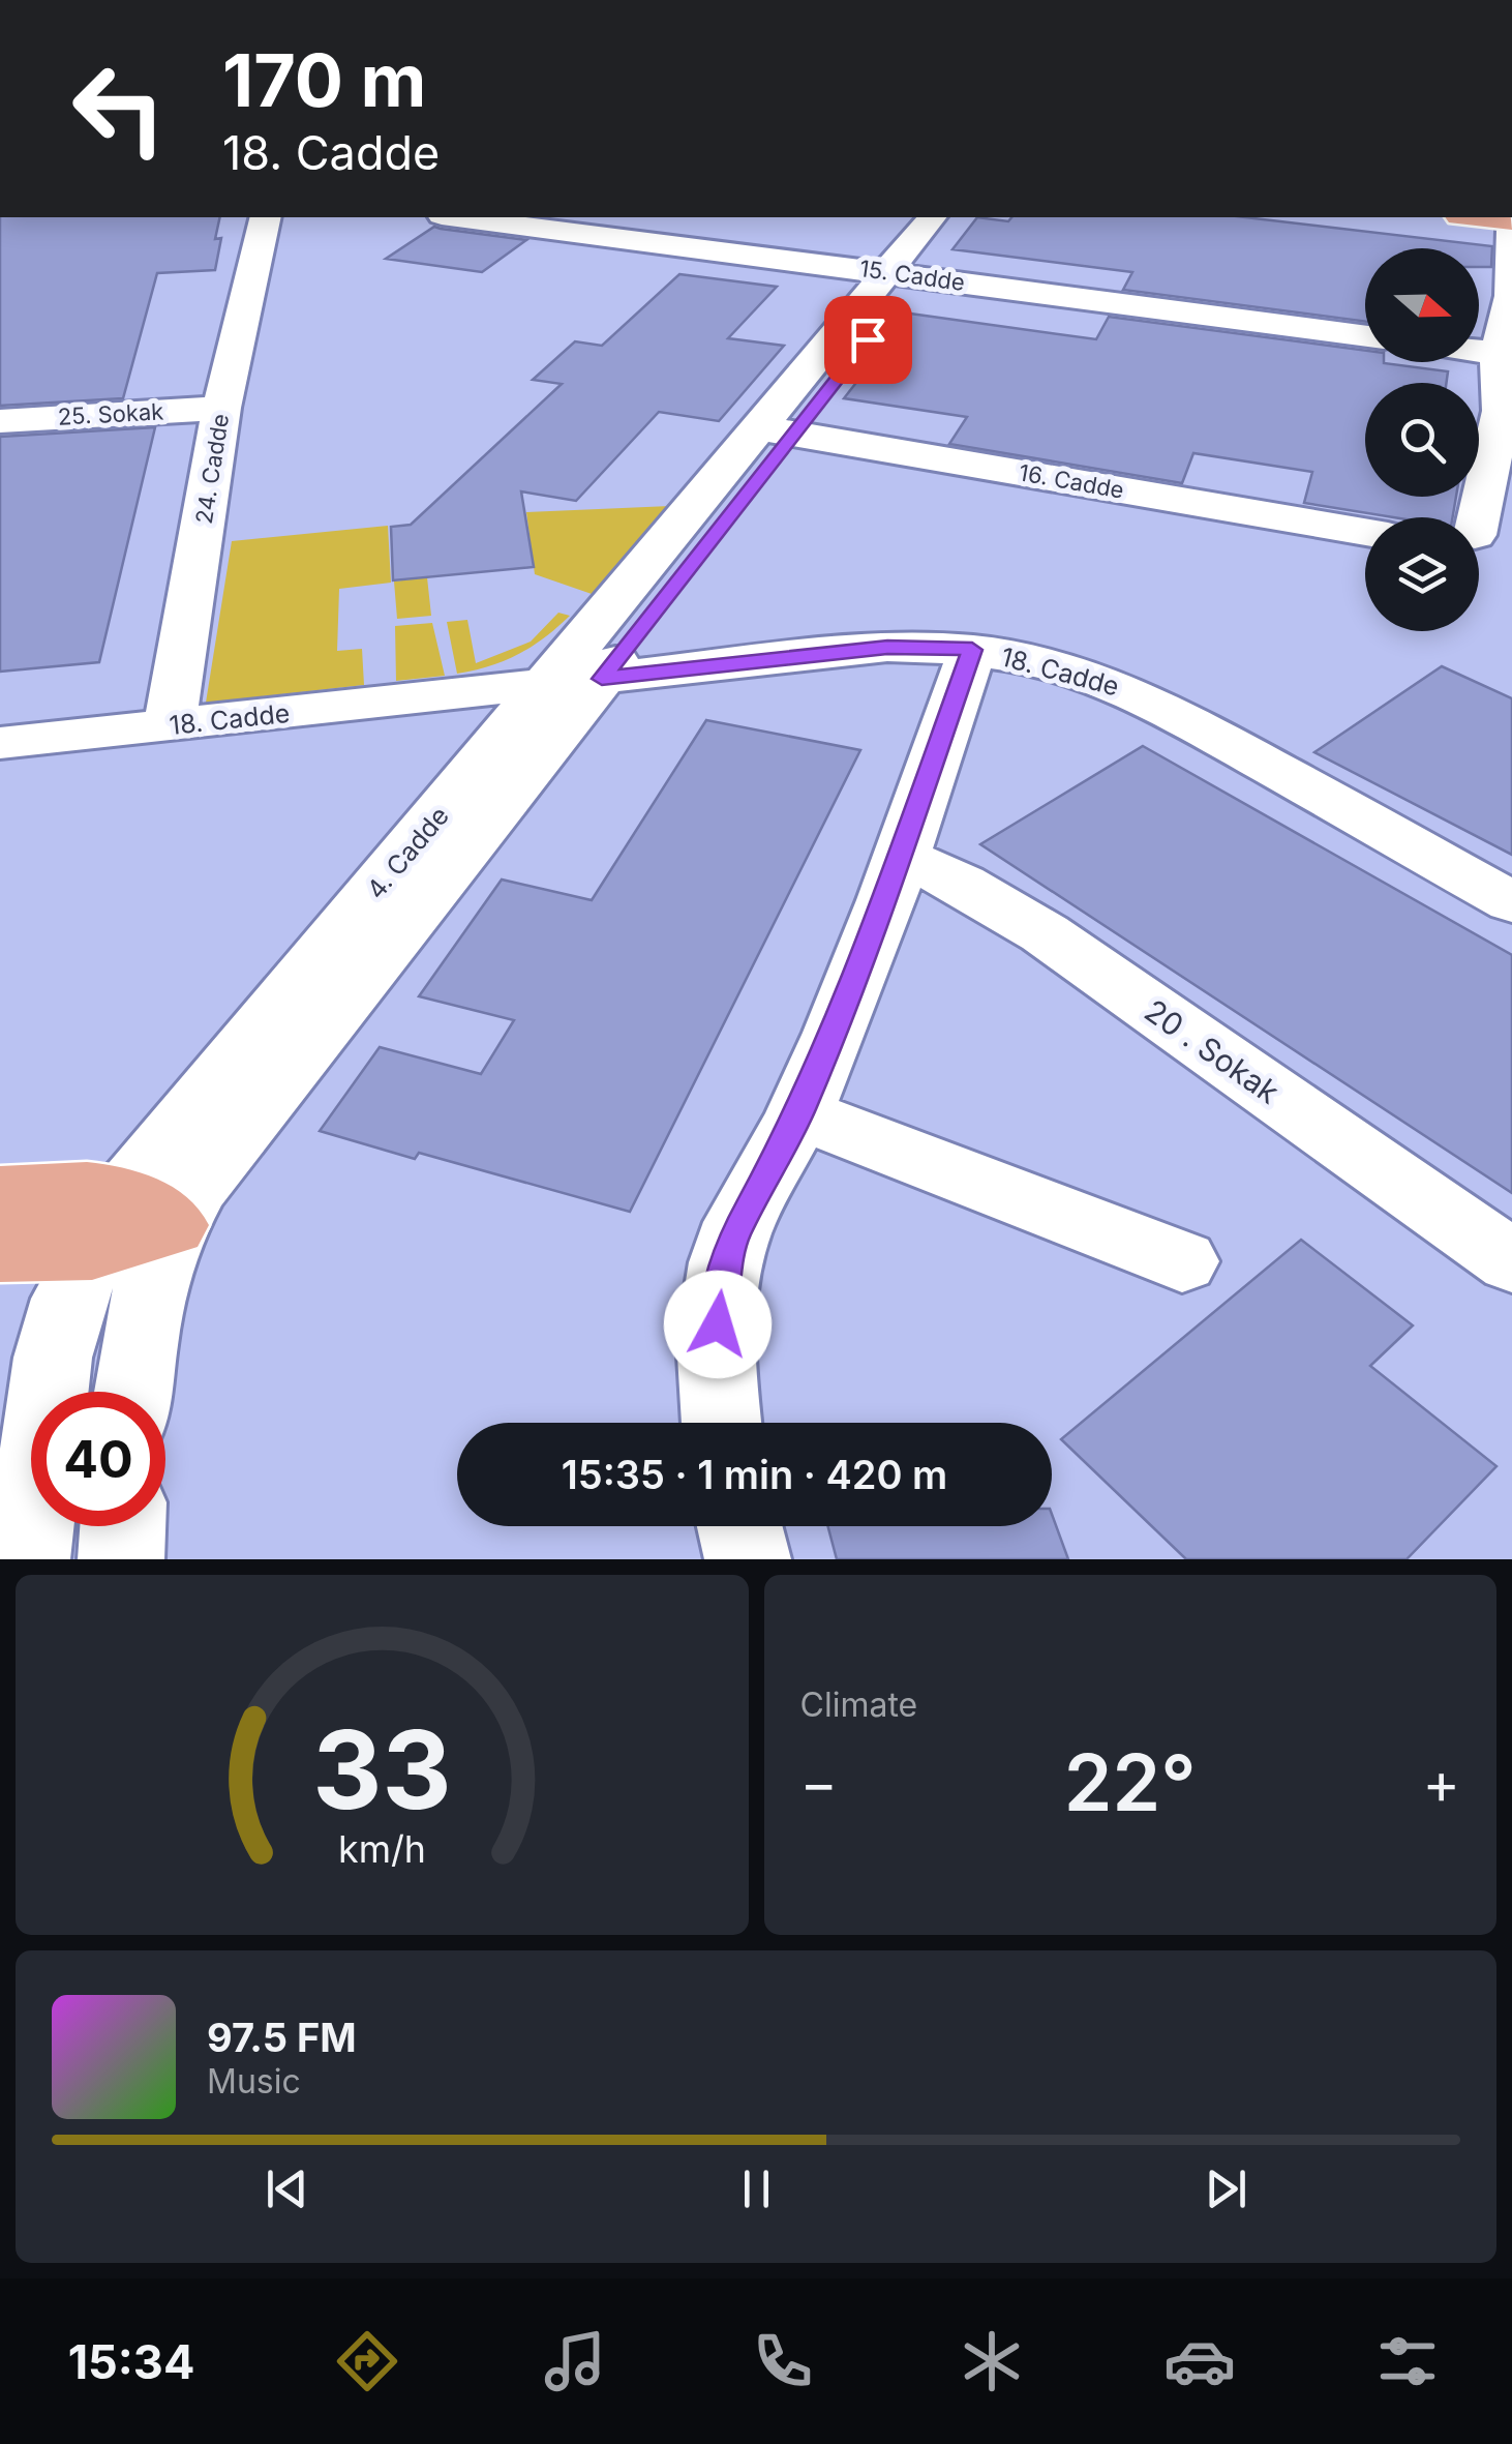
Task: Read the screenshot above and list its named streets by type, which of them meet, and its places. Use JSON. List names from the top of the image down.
{
  "streets": {
    "street": [
      "15. Cadde",
      "25. Sokak",
      "24. Cadde",
      "16. Cadde",
      "18. Cadde",
      "4. Cadde",
      "20 . Sokak"
    ]
  },
  "crossings": [
    ["15. Cadde", "4. Cadde"],
    ["25. Sokak", "24. Cadde"],
    ["24. Cadde", "18. Cadde"],
    ["16. Cadde", "4. Cadde"],
    ["18. Cadde", "4. Cadde"]
  ],
  "north": "right",
  "page": {
    "turn": ["170 m", "18. Cadde"],
    "limit": "40",
    "trip": "15:35 · 1 min · 420 m",
    "tile": "Climate",
    "heat": ["−", "22°", "+"],
    "song": ["97.5 FM", "Music"],
    "tabs": "15:34",
    "gauge": ["33", "km/h"]
  }
}
